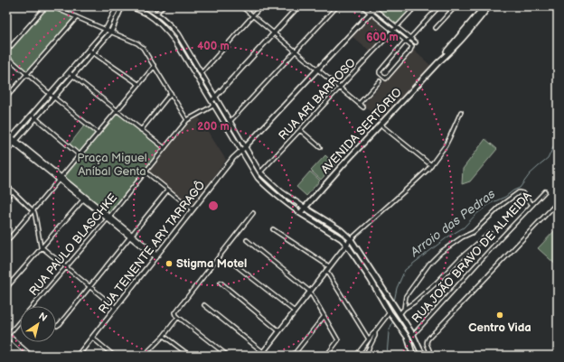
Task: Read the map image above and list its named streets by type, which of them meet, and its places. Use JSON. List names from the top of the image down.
{
  "streets": {
    "main road": ["AVENIDA SERTÓRIO", "RUA TENENTE ARY TARRAGÔ"],
    "street": ["RUA ARI BARROSO", "RUA PAULO BLASCHKE", "RUA JOÃO BRAVO DE ALMEIDA"]
  },
  "water": ["Arroio das Pedras"],
  "parks": ["Praça Miguel Aníbal Genta"],
  "places": ["Stigma Motel", "Centro Vida"],
  "north": "top right",
  "rings": ["600 m", "400 m", "200 m"]
}
